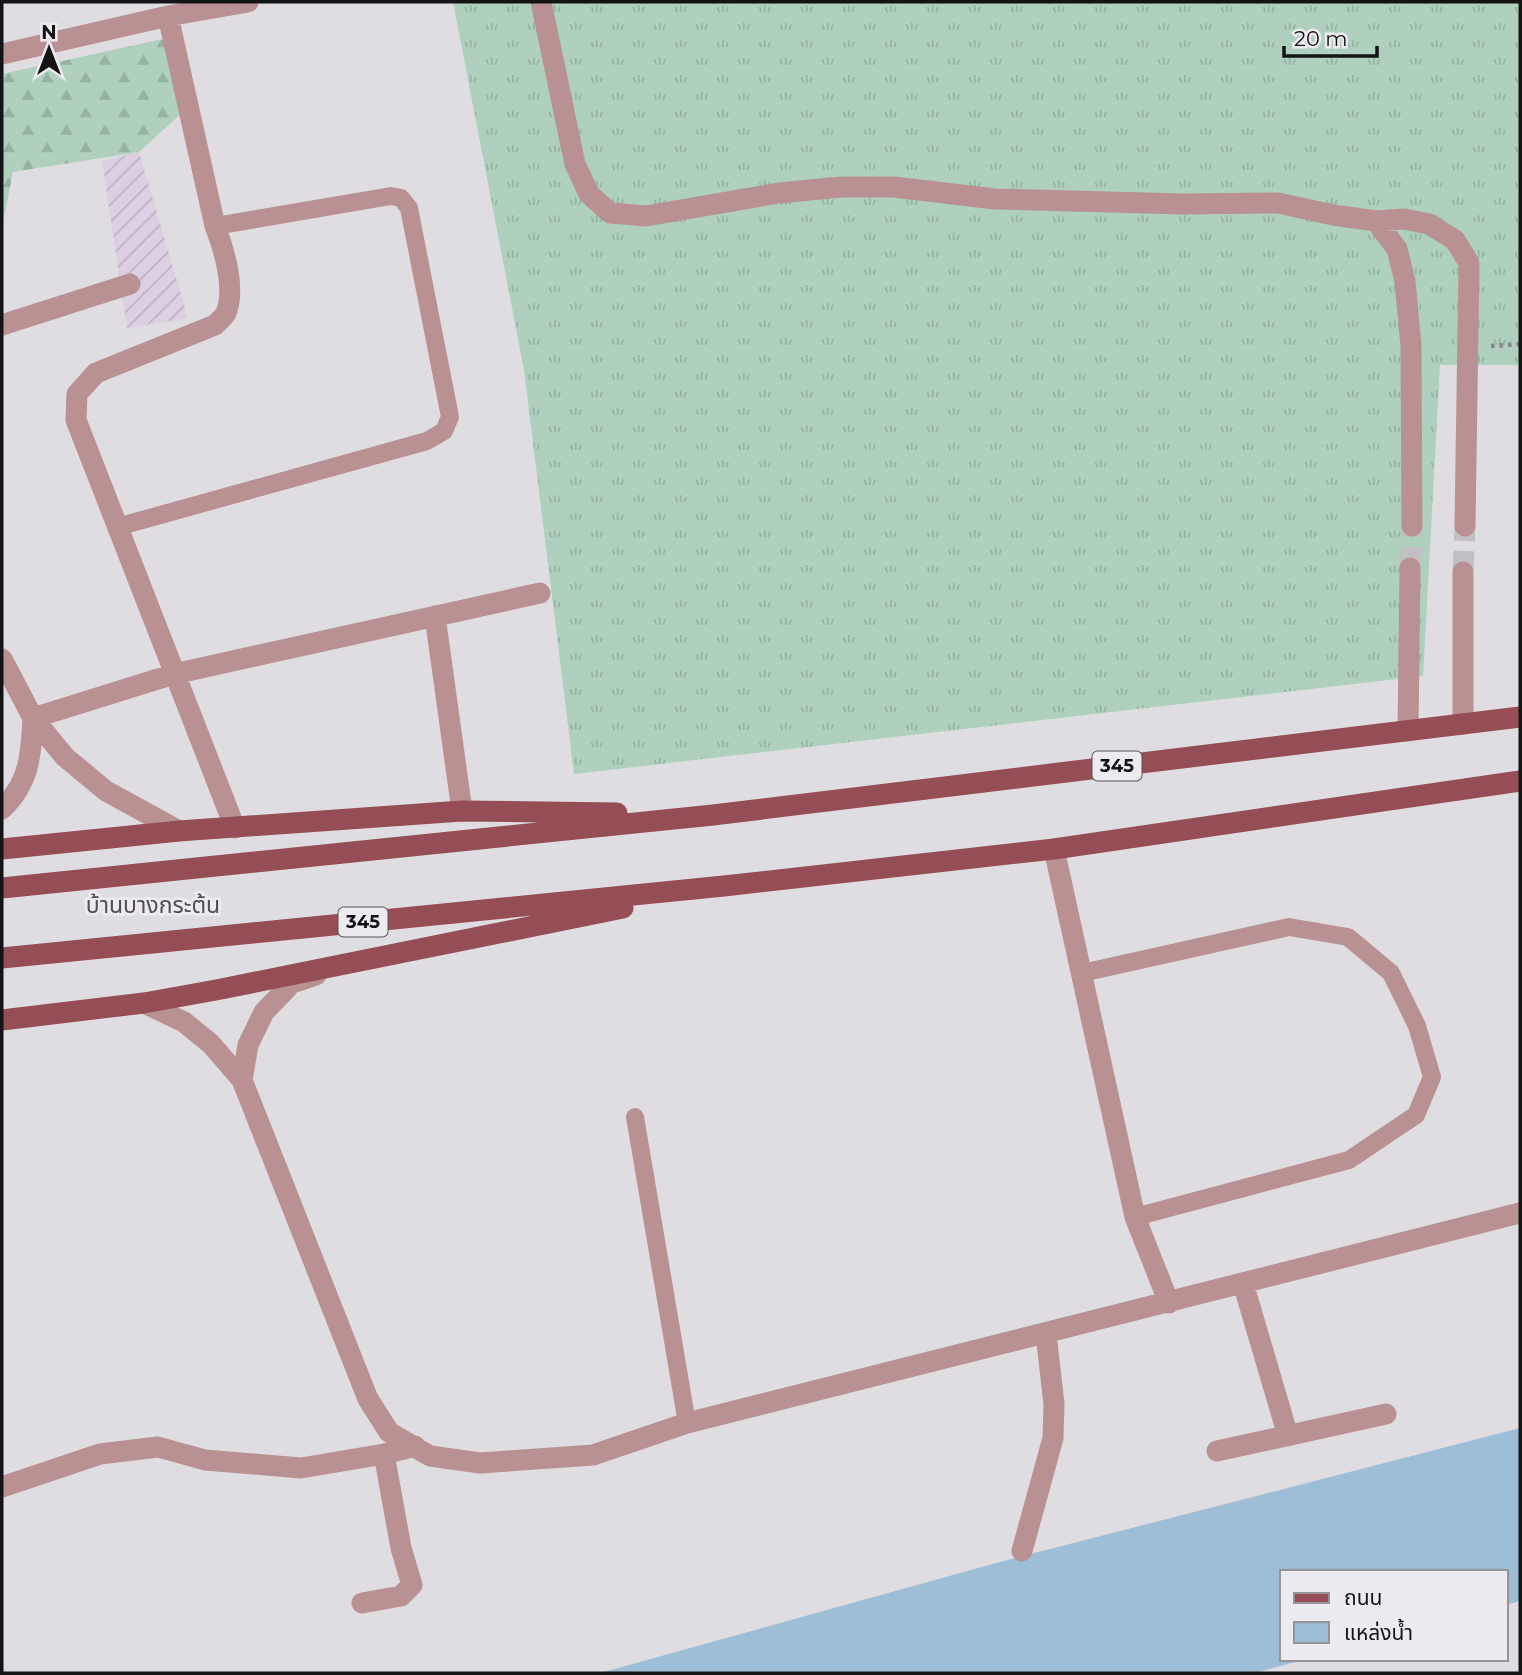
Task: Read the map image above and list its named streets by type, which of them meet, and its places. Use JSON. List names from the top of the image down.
{
  "streets": {
    "main road": ["345"]
  },
  "districts": ["บ้านบางกระต้น"],
  "legend": ["ถนน", "แหล่งน้ำ"],
  "scale_bar": "20 m",
  "north": "top"
}
